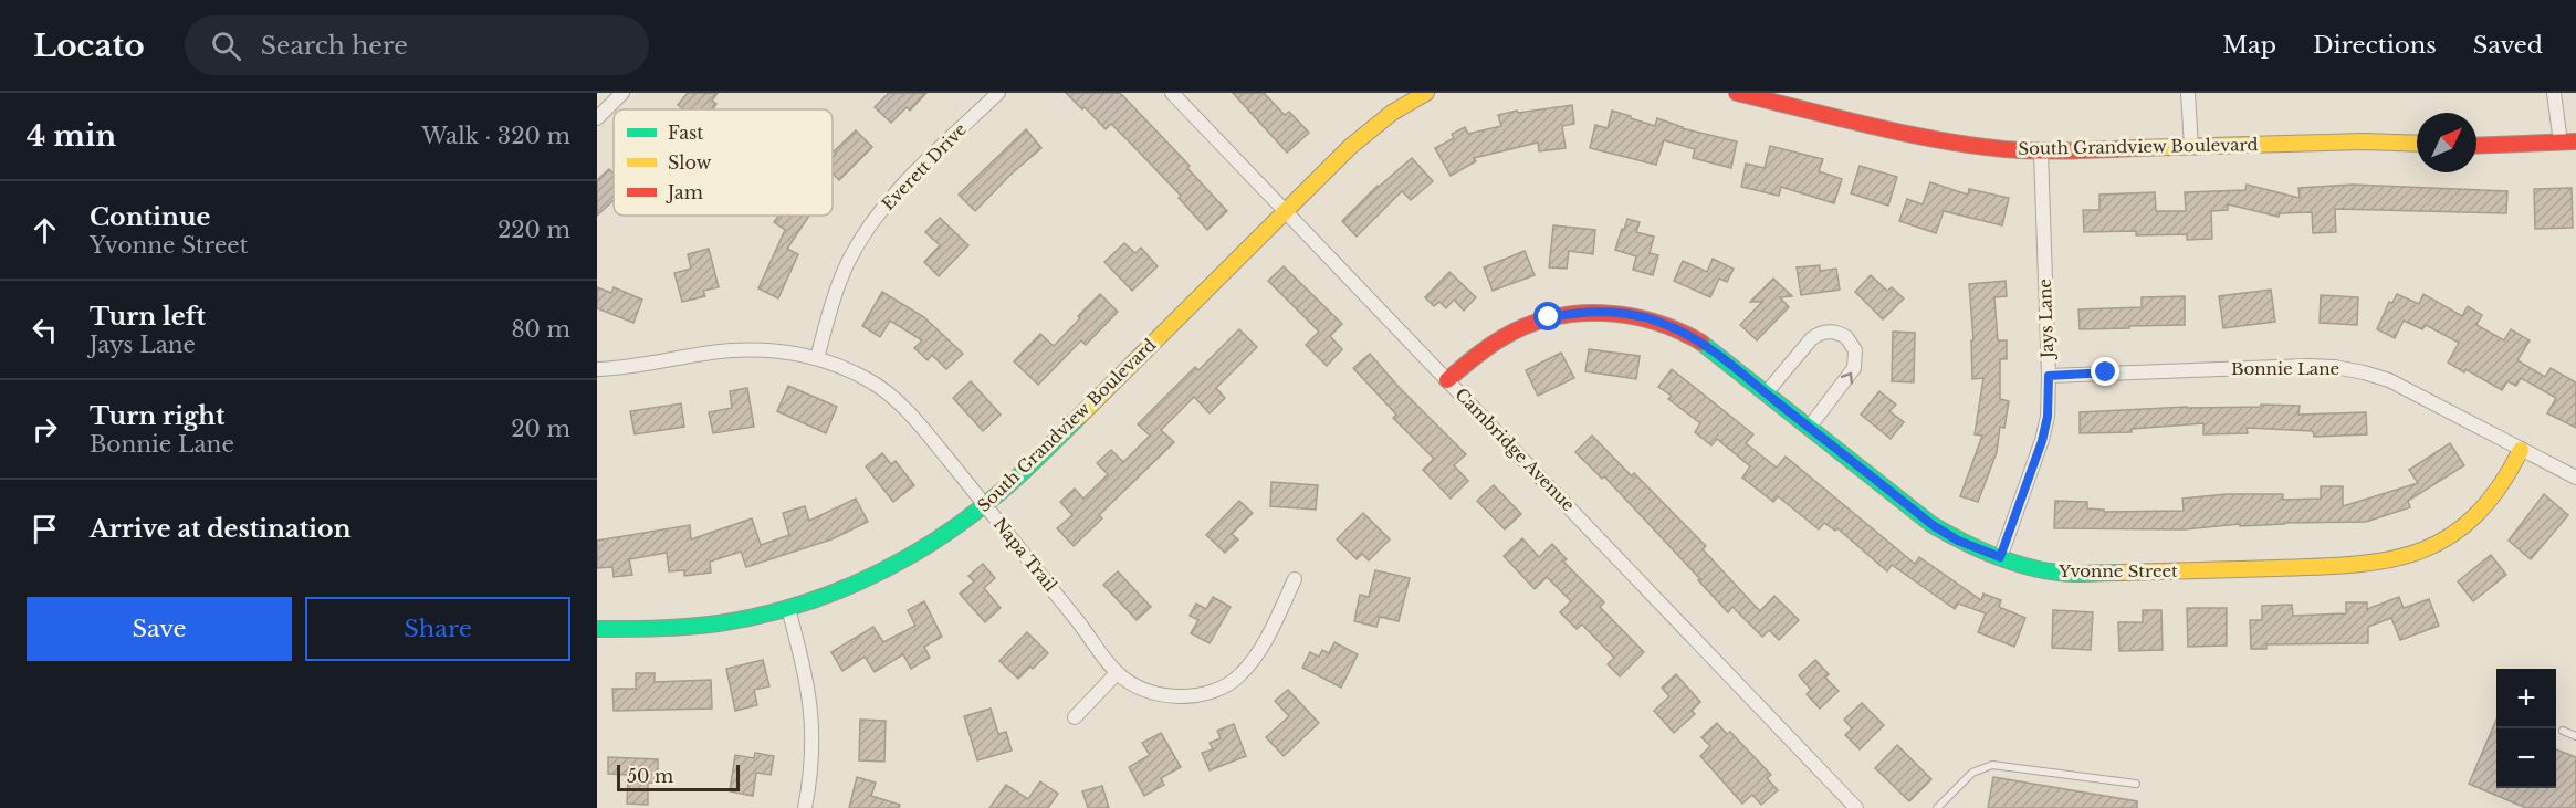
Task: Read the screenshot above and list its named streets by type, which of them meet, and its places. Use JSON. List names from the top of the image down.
{
  "streets": {
    "street": [
      "South Grandview Boulevard",
      "Everett Drive",
      "Jays Lane",
      "Bonnie Lane",
      "Cambridge Avenue",
      "Napa Trail",
      "Yvonne Street"
    ]
  },
  "crossings": [
    ["South Grandview Boulevard", "Jays Lane"],
    ["South Grandview Boulevard", "Cambridge Avenue"],
    ["South Grandview Boulevard", "Napa Trail"],
    ["Everett Drive", "Napa Trail"],
    ["Jays Lane", "Bonnie Lane"],
    ["Jays Lane", "Yvonne Street"],
    ["Bonnie Lane", "Yvonne Street"],
    ["Cambridge Avenue", "Yvonne Street"]
  ],
  "legend": ["Fast", "Slow", "Jam"],
  "scale_bar": "50 m",
  "north": "top right",
  "page": {
    "header": "Locato",
    "search": "Search here",
    "nav": ["Map", "Directions", "Saved"],
    "heading": ["4 min", "Walk · 320 m"],
    "list": [
      ["Continue", "Yvonne Street", "220 m"],
      ["Turn left", "Jays Lane", "80 m"],
      ["Turn right", "Bonnie Lane", "20 m"],
      "Arrive at destination"
    ],
    "buttons": ["Save", "Share"],
    "map_buttons": ["+", "−"],
    "scale": "50 m"
  }
}
